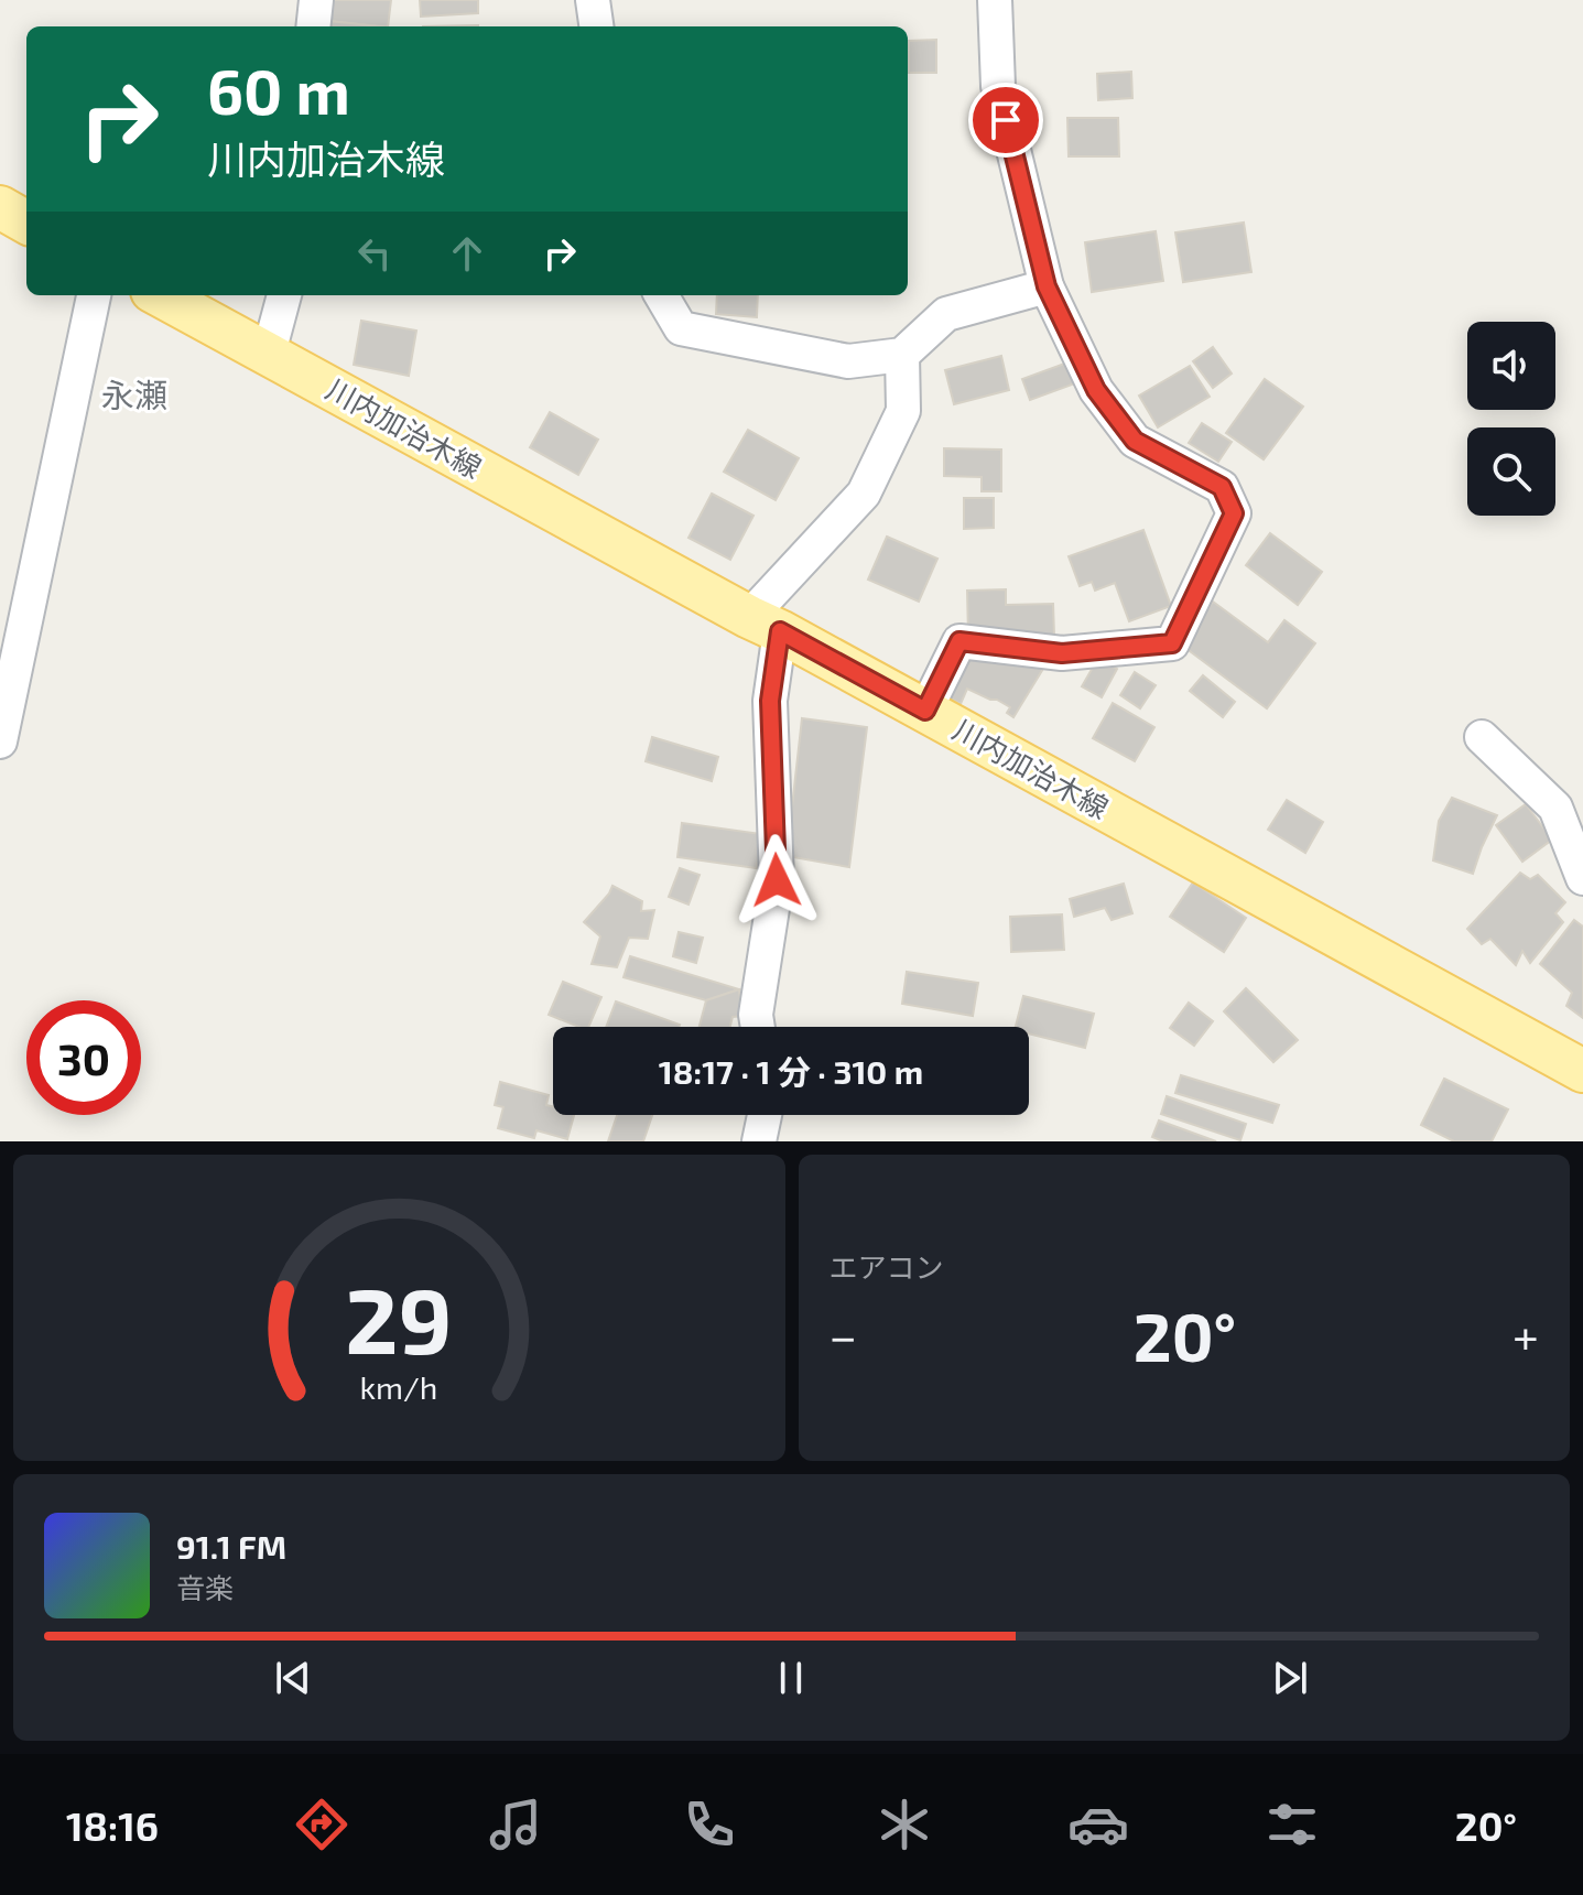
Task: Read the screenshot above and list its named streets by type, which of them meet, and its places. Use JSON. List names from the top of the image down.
{
  "streets": {
    "main road": ["川内加治木線"]
  },
  "districts": ["永瀬"],
  "page": {
    "turn": ["60 m", "川内加治木線"],
    "limit": "30",
    "trip": "18:17 · 1 分 · 310 m",
    "tile": "エアコン",
    "heat": ["−", "20°", "+"],
    "song": ["91.1 FM", "音楽"],
    "tabs": ["18:16", "20°"],
    "gauge": ["29", "km/h"]
  }
}
